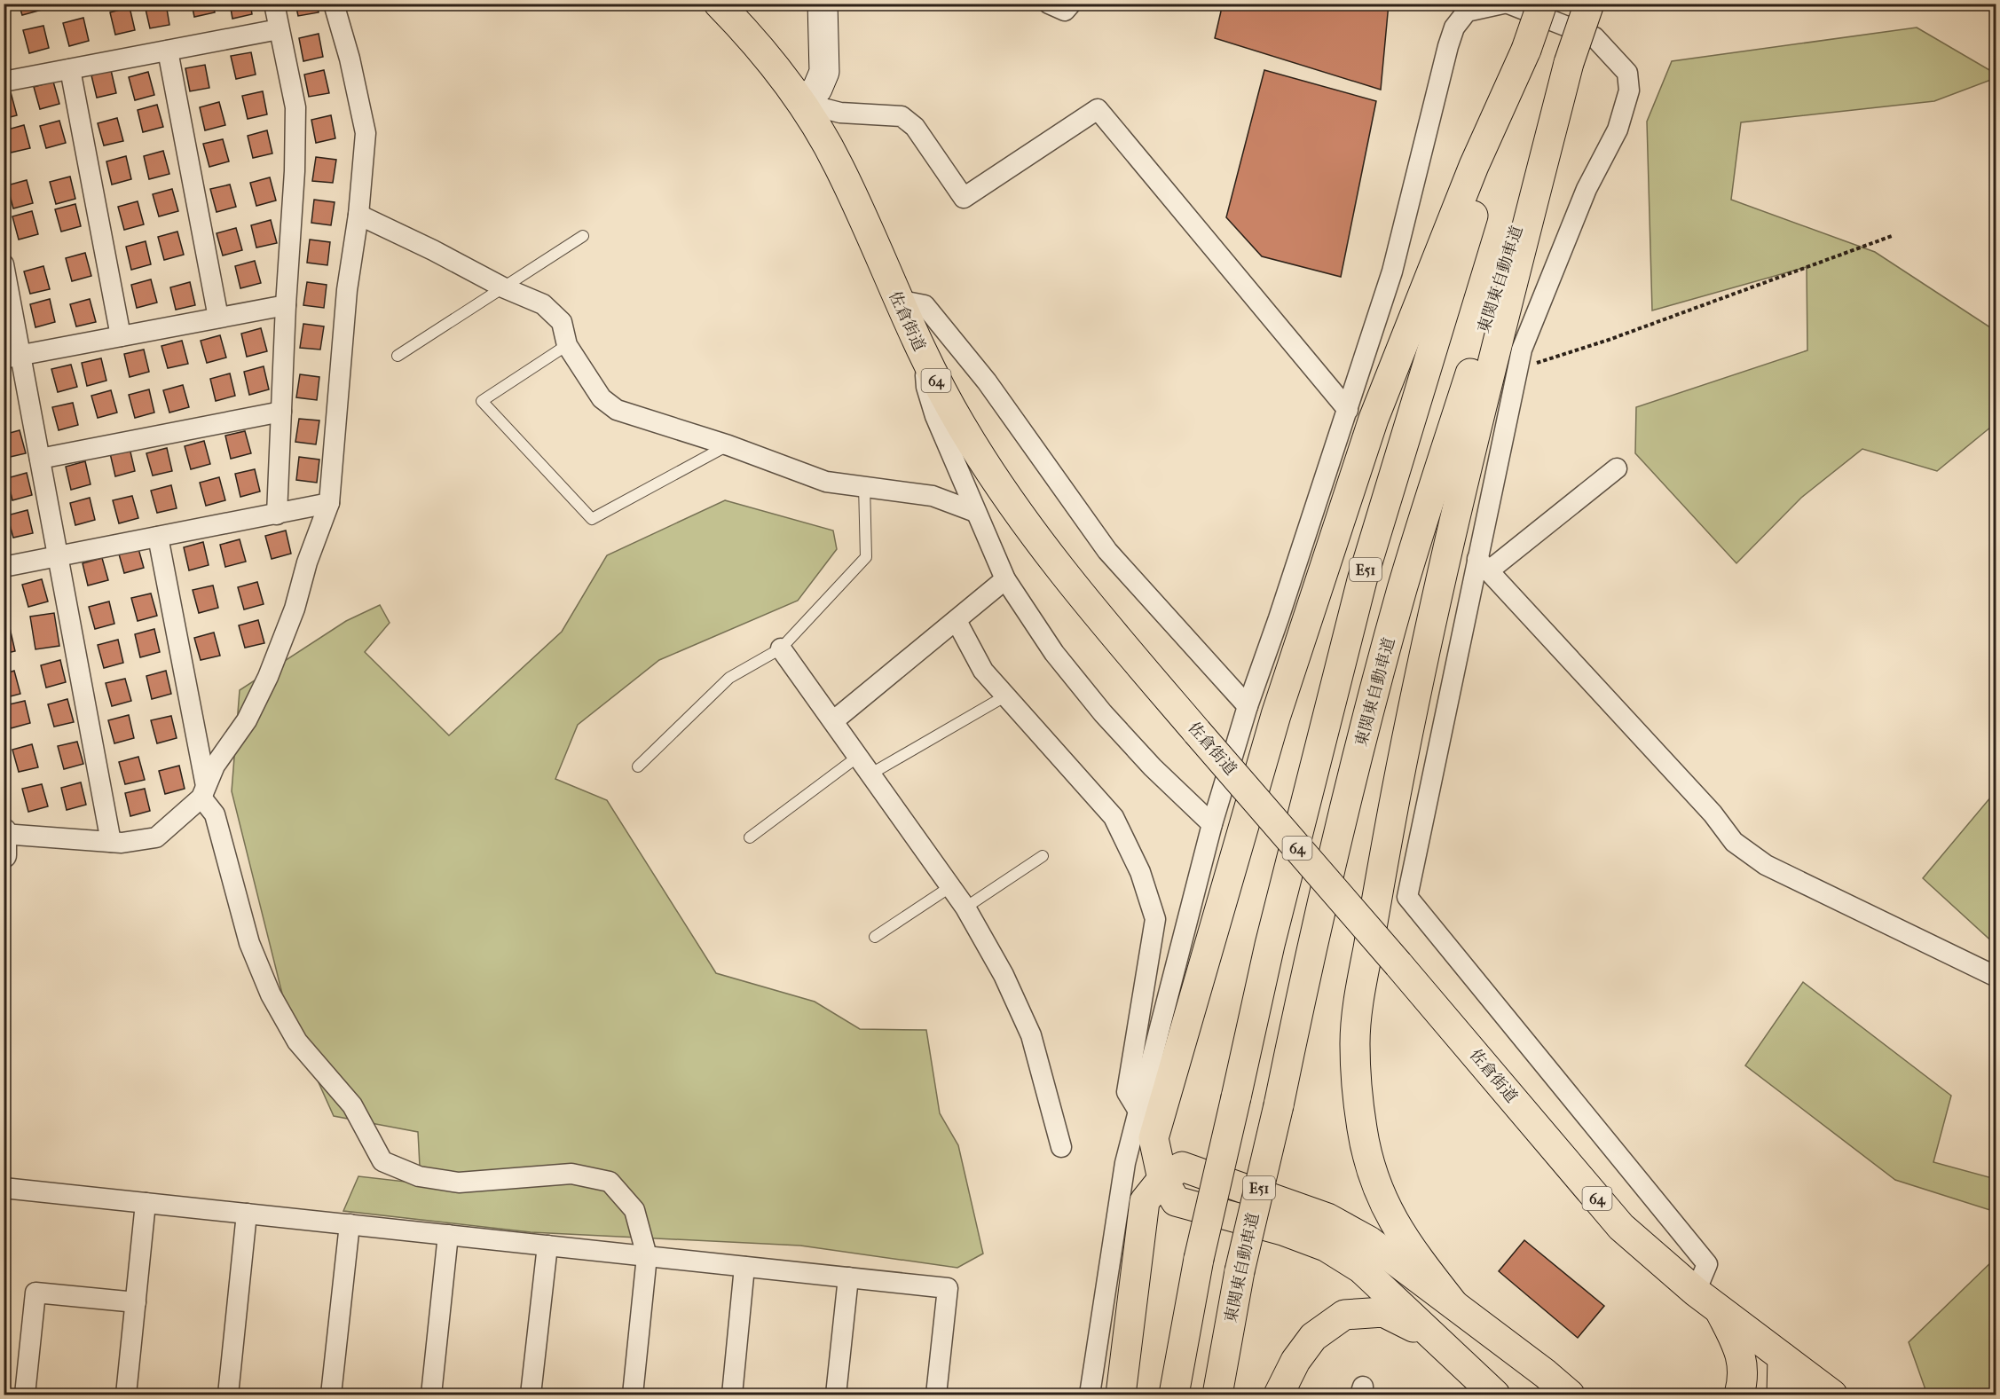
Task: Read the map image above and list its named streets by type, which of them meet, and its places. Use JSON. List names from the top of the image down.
{
  "streets": {
    "main road": [
      "東関東自動車道",
      "佐倉街道",
      "64",
      "E51"
    ]
  }
}
